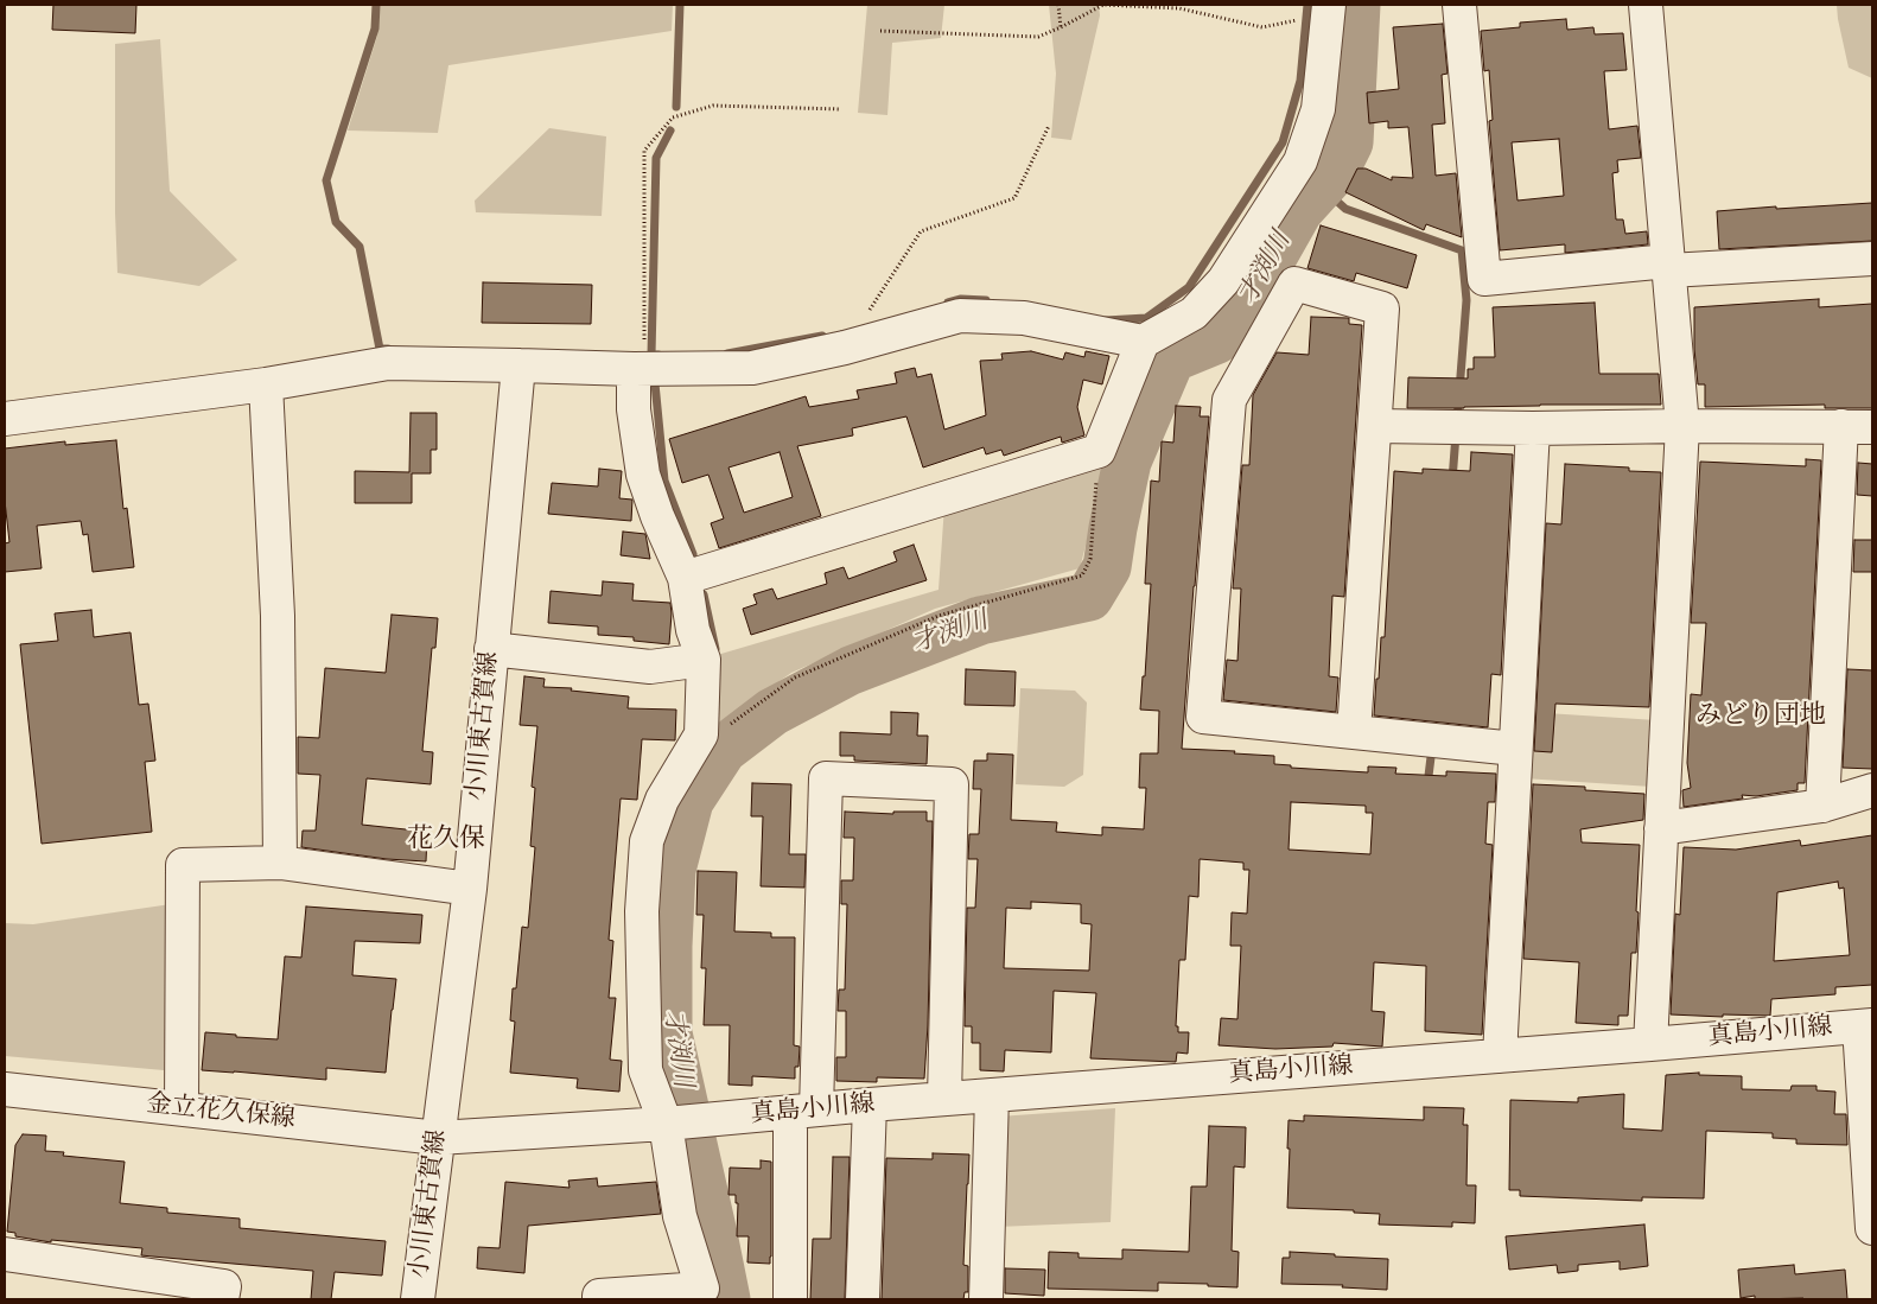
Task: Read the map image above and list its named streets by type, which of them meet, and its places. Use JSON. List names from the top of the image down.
{
  "streets": {
    "street": ["小川東古賀線", "真島小川線", "金立花久保線"]
  },
  "crossings": [
    ["小川東古賀線", "金立花久保線"]
  ],
  "districts": ["みどり団地", "花久保"],
  "water": ["才渕川"]
}
